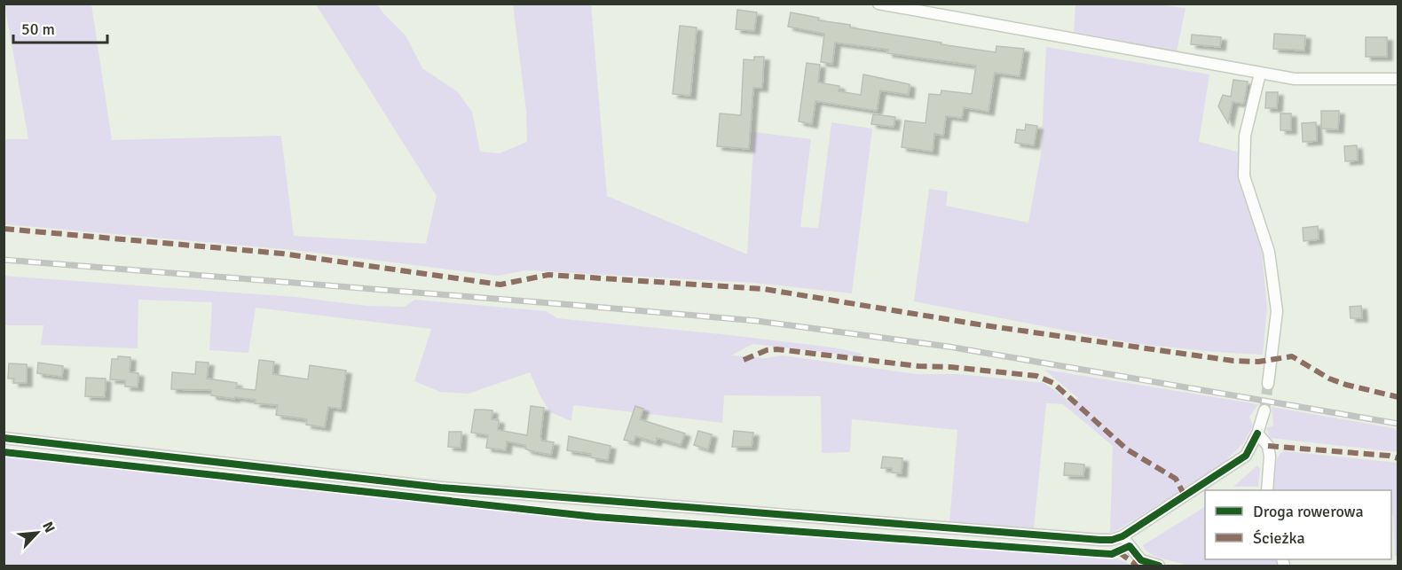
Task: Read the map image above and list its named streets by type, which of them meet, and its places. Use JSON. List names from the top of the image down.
{
  "legend": ["Droga rowerowa", "Ścieżka"],
  "scale_bar": "50 m",
  "north": "top right"
}
